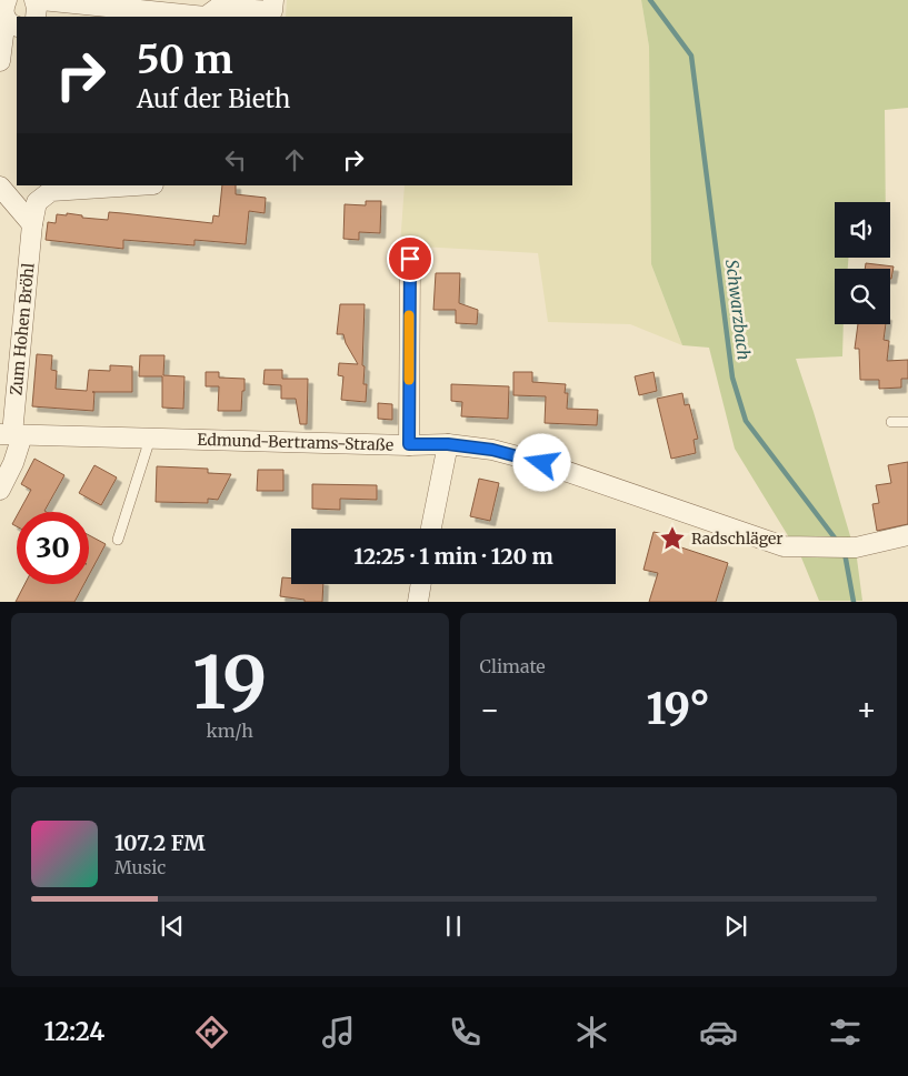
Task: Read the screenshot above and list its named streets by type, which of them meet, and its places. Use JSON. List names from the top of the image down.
{
  "streets": {
    "street": ["Zum Hohen Bröhl", "Edmund-Bertrams-Straße"]
  },
  "crossings": [
    ["Zum Hohen Bröhl", "Edmund-Bertrams-Straße"]
  ],
  "water": ["Schwarzbach"],
  "places": {
    "place": ["Radschläger"]
  },
  "page": {
    "turn": ["50 m", "Auf der Bieth"],
    "limit": "30",
    "trip": "12:25 · 1 min · 120 m",
    "tile": [
      ["19", "km/h"],
      "Climate"
    ],
    "heat": ["−", "19°", "+"],
    "song": ["107.2 FM", "Music"],
    "tabs": "12:24"
  }
}
